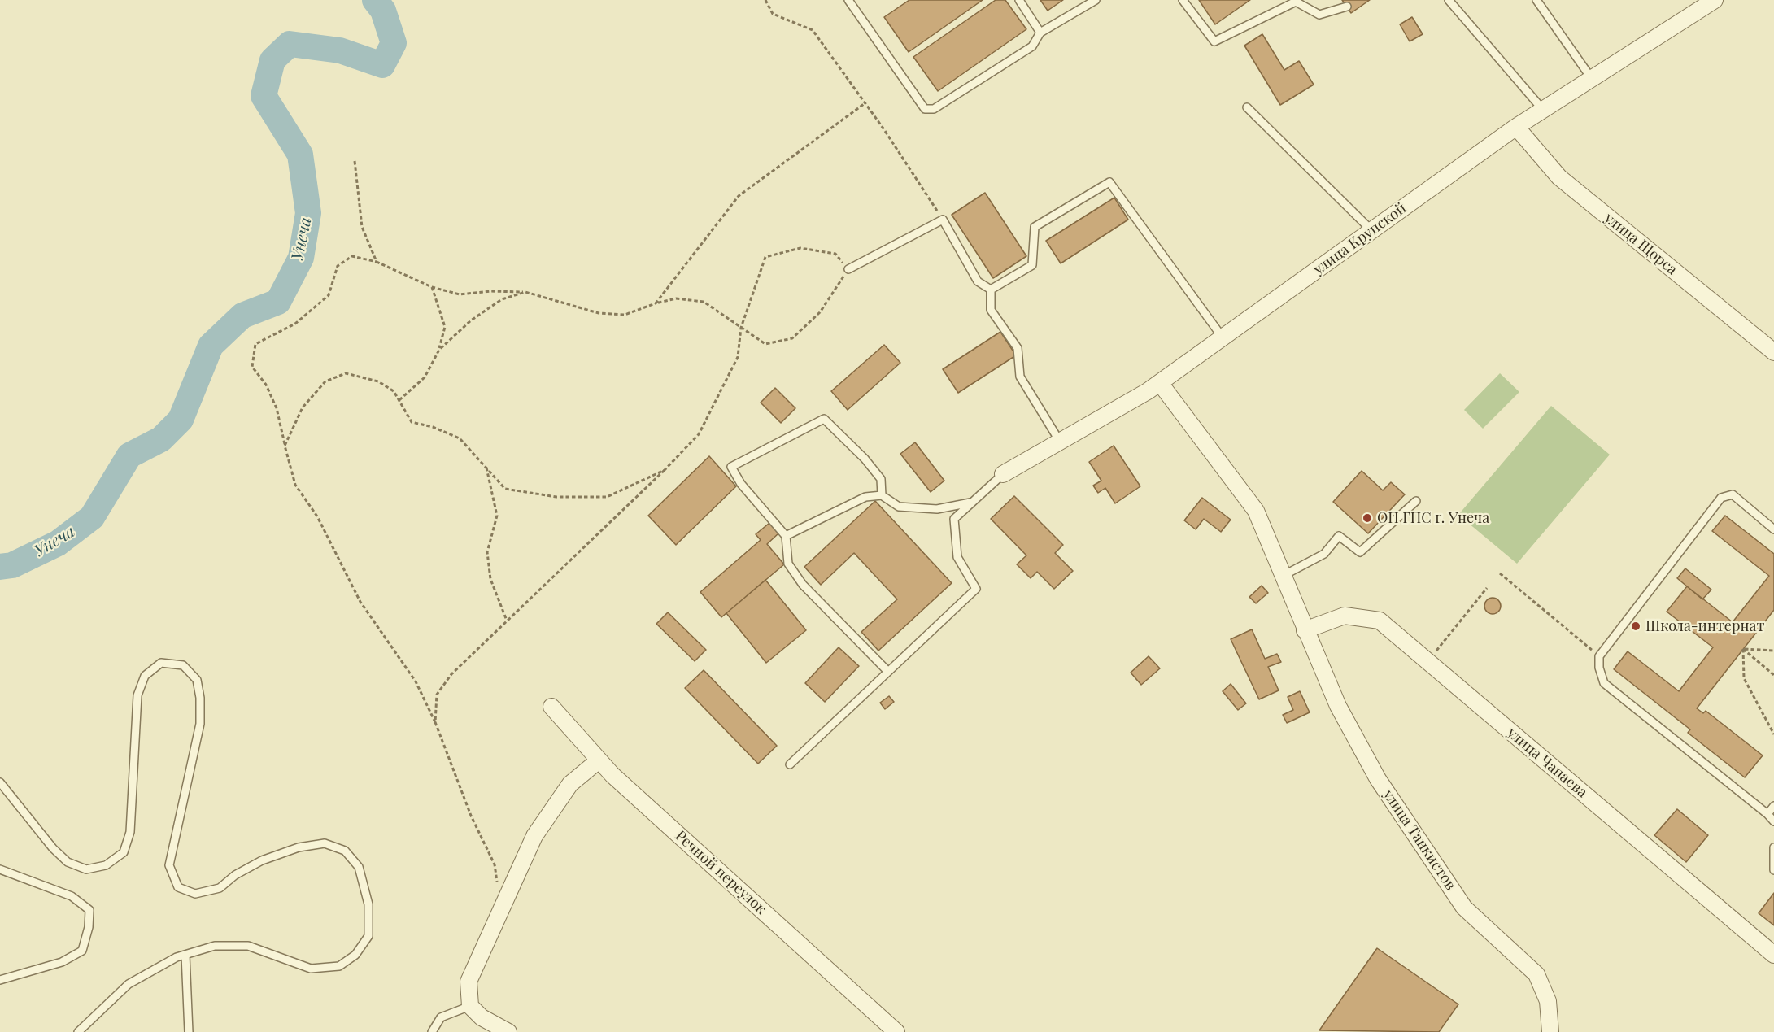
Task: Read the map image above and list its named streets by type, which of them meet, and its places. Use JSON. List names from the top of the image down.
{
  "streets": {
    "street": [
      "улица Крупской",
      "улица Щорса",
      "улица Чапаева",
      "улица Танкистов",
      "Речной переулок"
    ]
  },
  "crossings": [
    ["улица Крупской", "улица Щорса"],
    ["улица Крупской", "улица Танкистов"],
    ["улица Чапаева", "улица Танкистов"]
  ],
  "water": ["Унеча"],
  "places": ["ОП ГПС г. Унеча", "Школа-интернат"]
}
